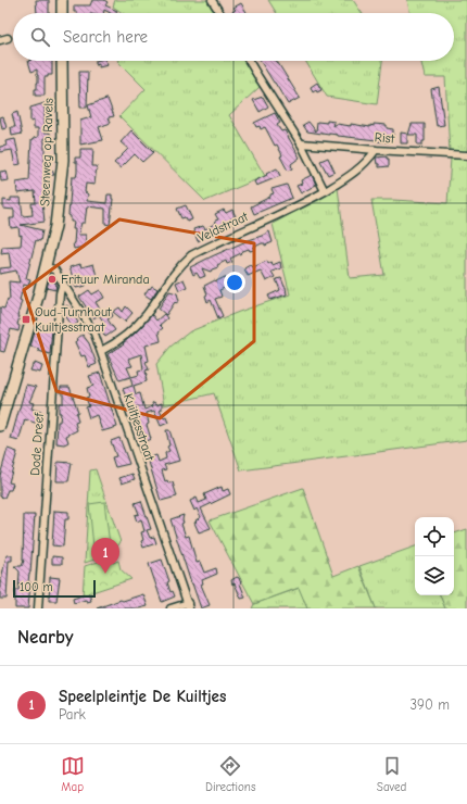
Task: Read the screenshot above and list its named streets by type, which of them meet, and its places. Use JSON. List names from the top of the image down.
{
  "streets": {
    "main road": ["Steenweg op Ravels"],
    "street": [
      "Rist",
      "Veldstraat",
      "Kuiltjesstraat",
      "Dode Dreef"
    ]
  },
  "crossings": [
    ["Rist", "Veldstraat"],
    ["Steenweg op Ravels", "Kuiltjesstraat"],
    ["Veldstraat", "Kuiltjesstraat"],
    ["Kuiltjesstraat", "Dode Dreef"]
  ],
  "places": {
    "other": ["Frituur Miranda"],
    "transit": ["Oud-Turnhout Kuiltjesstraat"]
  },
  "scale_bar": "100 m",
  "page": {
    "search": "Search here",
    "pins": "1",
    "scale": "100 m",
    "heading": "Nearby",
    "list": [
      {
        "mark": "1",
        "name": "Speelpleintje De Kuiltjes",
        "note": "Park",
        "value": "390 m"
      }
    ],
    "nav": ["Map", "Directions", "Saved"]
  }
}
